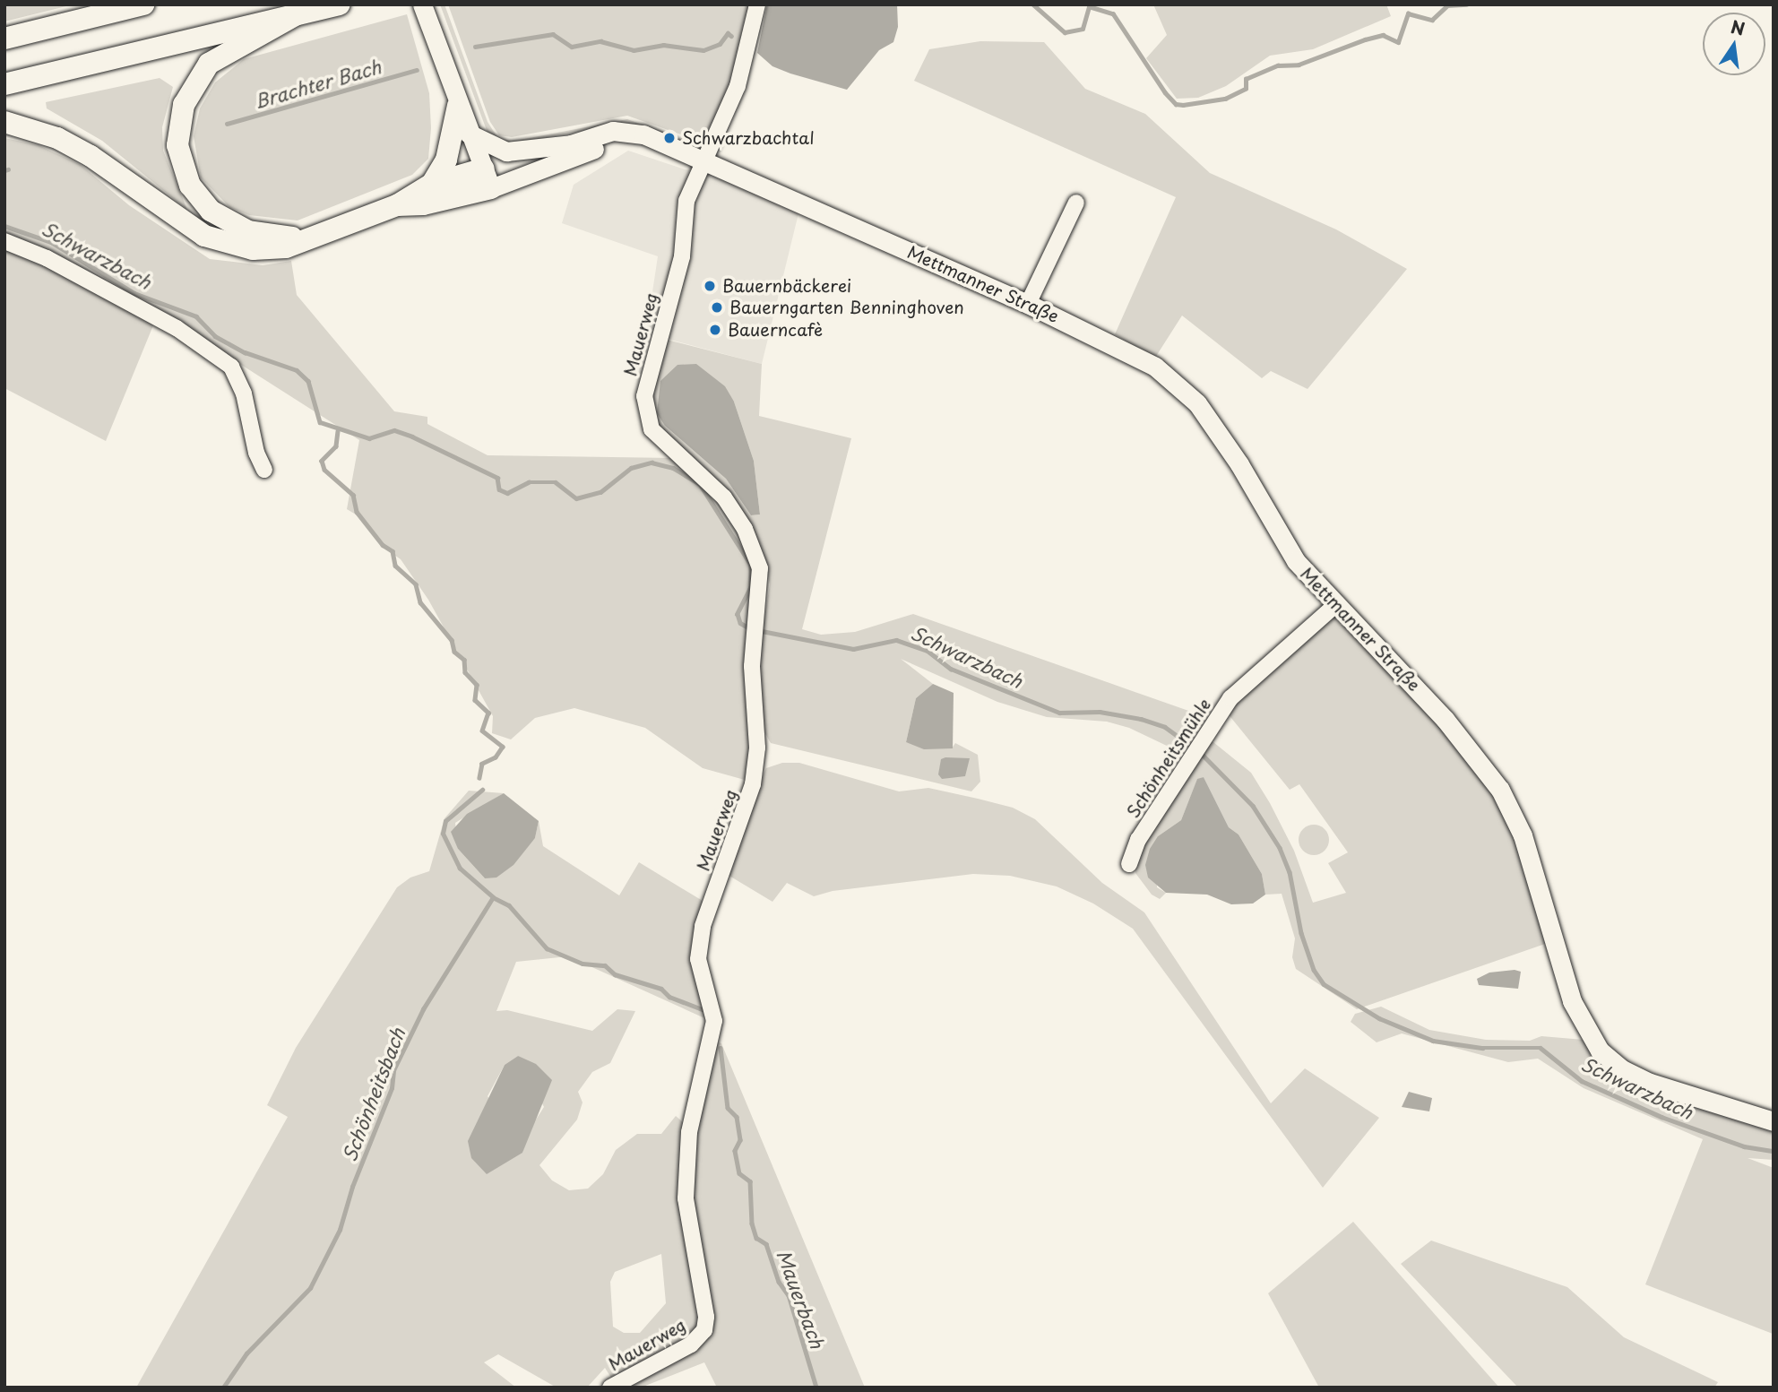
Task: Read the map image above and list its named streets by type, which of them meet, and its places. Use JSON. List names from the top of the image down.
{
  "streets": {
    "main road": ["Mettmanner Straße"],
    "street": ["Mauerweg", "Schönheitsmühle"]
  },
  "crossings": [
    ["Mettmanner Straße", "Mauerweg"],
    ["Mettmanner Straße", "Schönheitsmühle"]
  ],
  "water": [
    "Brachter Bach",
    "Schwarzbach",
    "Schönheitsbach",
    "Mauerbach"
  ],
  "places": [
    "Schwarzbachtal",
    "Bauernbäckerei",
    "Bauerngarten Benninghoven",
    "Bauerncafè"
  ],
  "north": "top"
}
